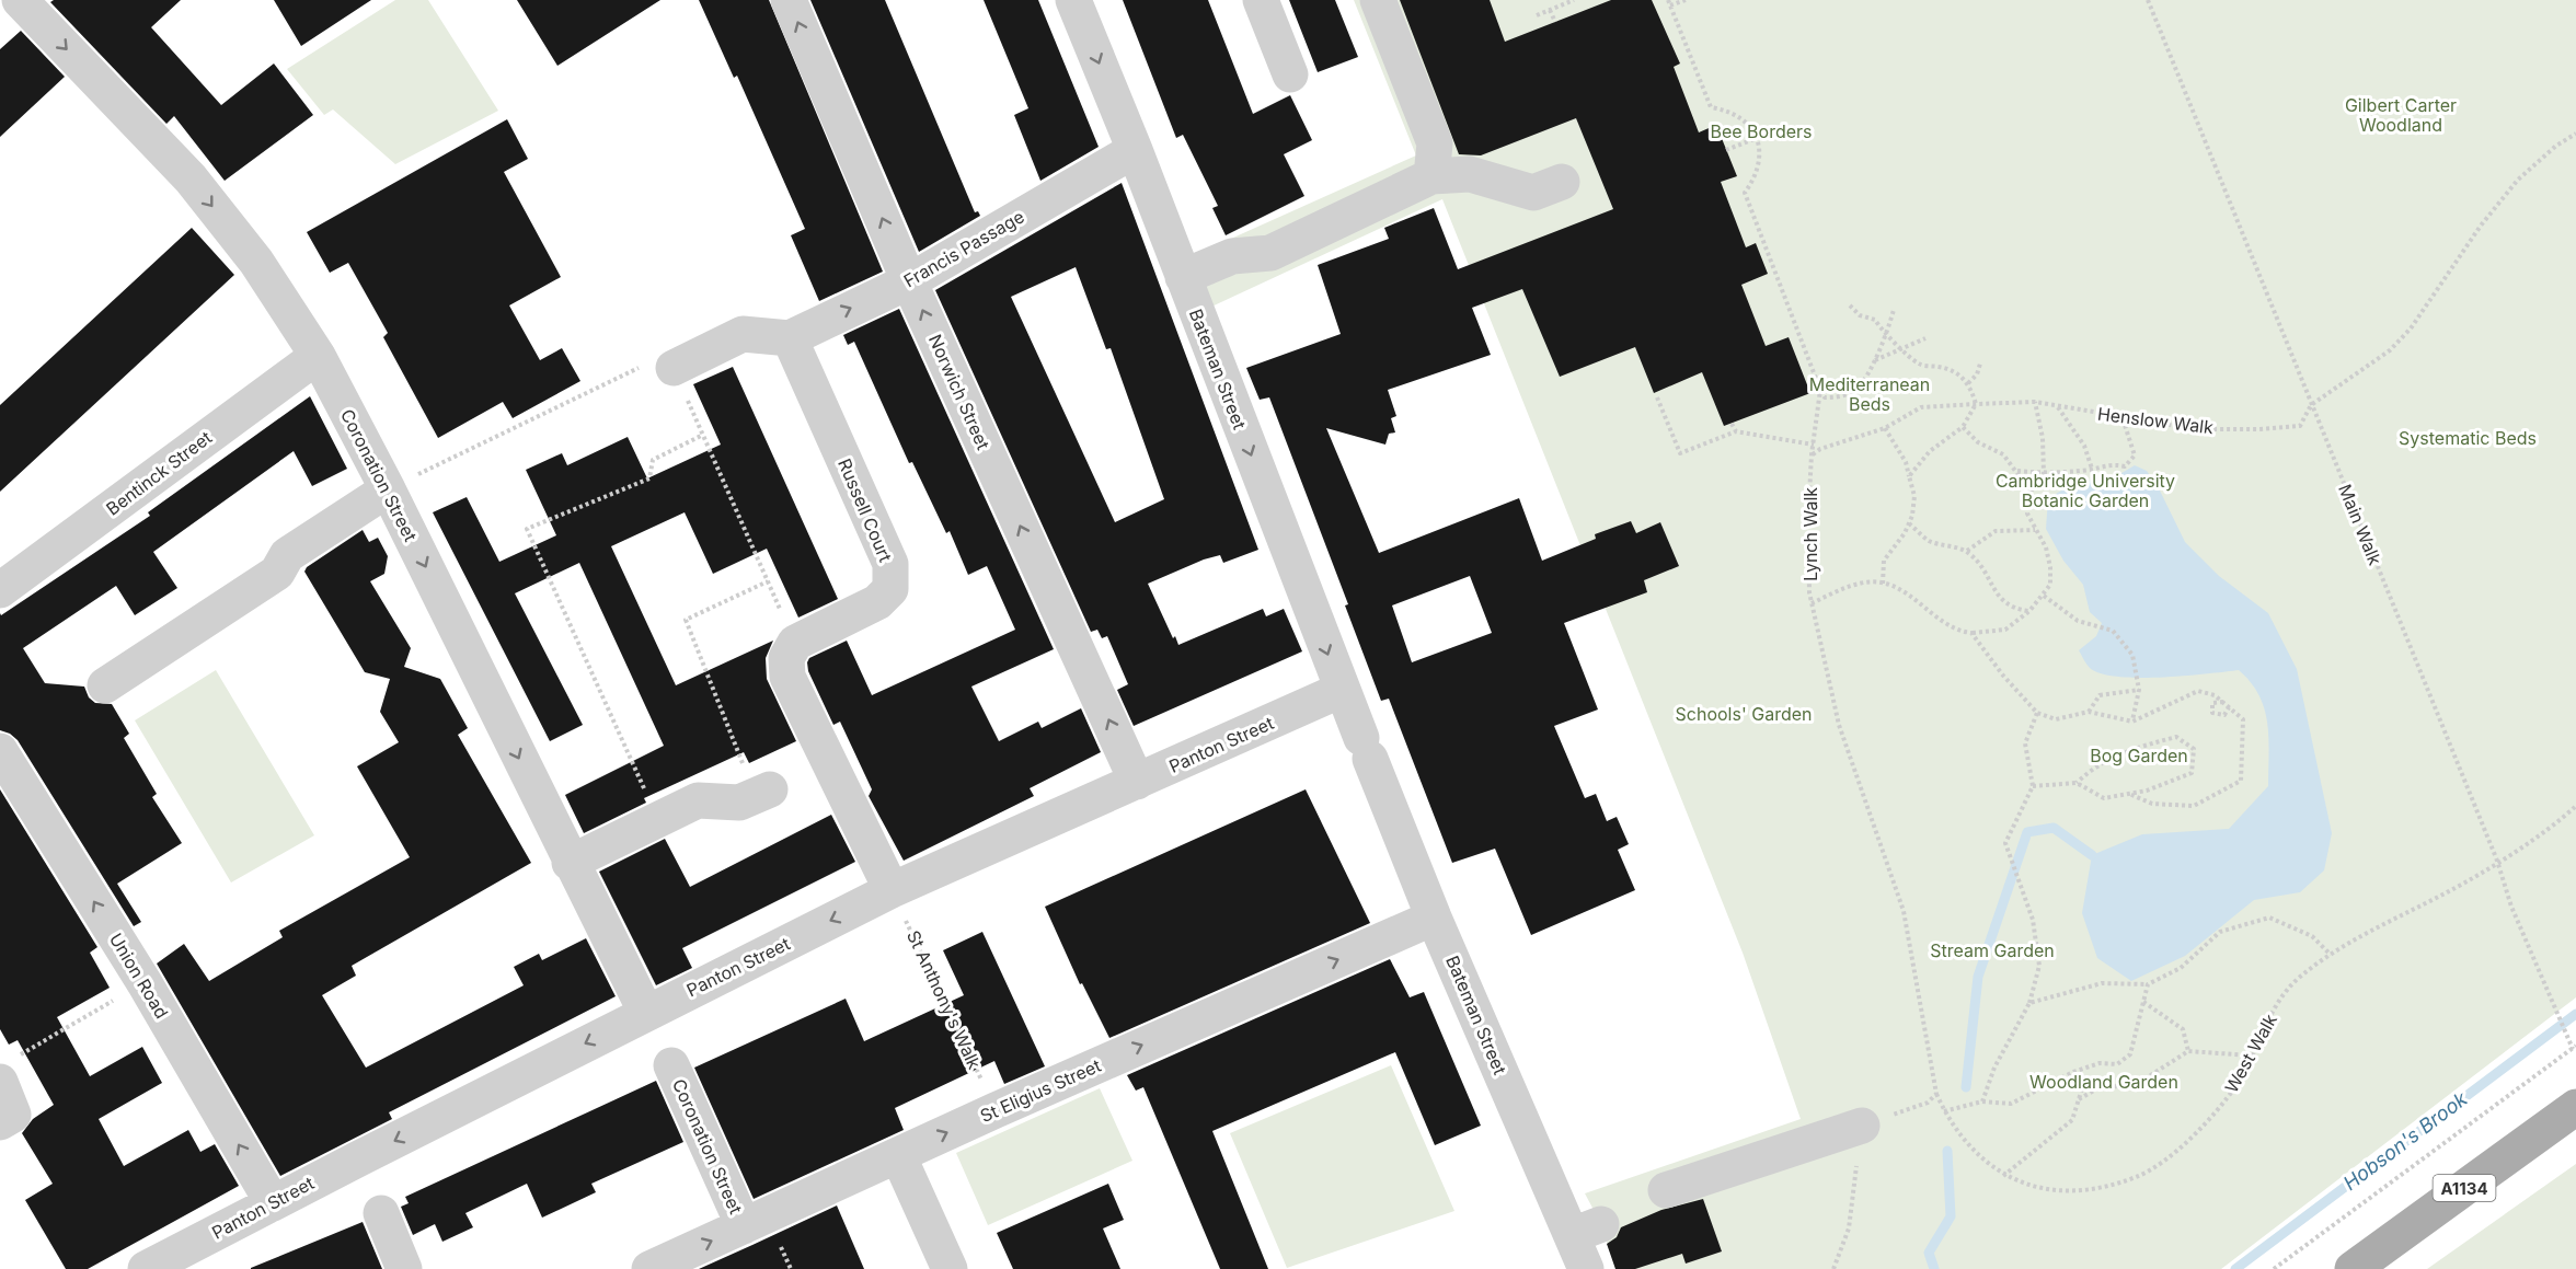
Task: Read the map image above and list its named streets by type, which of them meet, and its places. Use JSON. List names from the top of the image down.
{
  "streets": {
    "main road": ["A1134"],
    "street": [
      "Francis Passage",
      "Bateman Street",
      "Norwich Street",
      "Bentinck Street",
      "Coronation Street",
      "Russell Court",
      "Panton Street",
      "Union Road",
      "St Eligius Street"
    ],
    "path": [
      "Henslow Walk",
      "Main Walk",
      "Lynch Walk",
      "St Anthony's Walk",
      "West Walk"
    ]
  },
  "crossings": [
    ["Francis Passage", "Bateman Street"],
    ["Francis Passage", "Norwich Street"],
    ["Francis Passage", "Russell Court"],
    ["Bateman Street", "Panton Street"],
    ["Bateman Street", "St Eligius Street"],
    ["Norwich Street", "Panton Street"],
    ["Henslow Walk", "Main Walk"],
    ["Henslow Walk", "Lynch Walk"],
    ["Bentinck Street", "Coronation Street"],
    ["Coronation Street", "Panton Street"],
    ["Coronation Street", "St Eligius Street"],
    ["Main Walk", "West Walk"],
    ["Lynch Walk", "West Walk"],
    ["Panton Street", "Union Road"],
    ["Panton Street", "St Anthony's Walk"],
    ["St Anthony's Walk", "St Eligius Street"]
  ],
  "one_way": [
    "Bateman Street",
    "Coronation Street",
    "Union Road",
    "St Eligius Street"
  ],
  "water": ["Hobson's Brook"],
  "parks": [
    "Gilbert Carter Woodland",
    "Bee Borders",
    "Mediterranean Beds",
    "Systematic Beds",
    "Cambridge University Botanic Garden",
    "Schools' Garden",
    "Bog Garden",
    "Stream Garden",
    "Woodland Garden"
  ]
}
